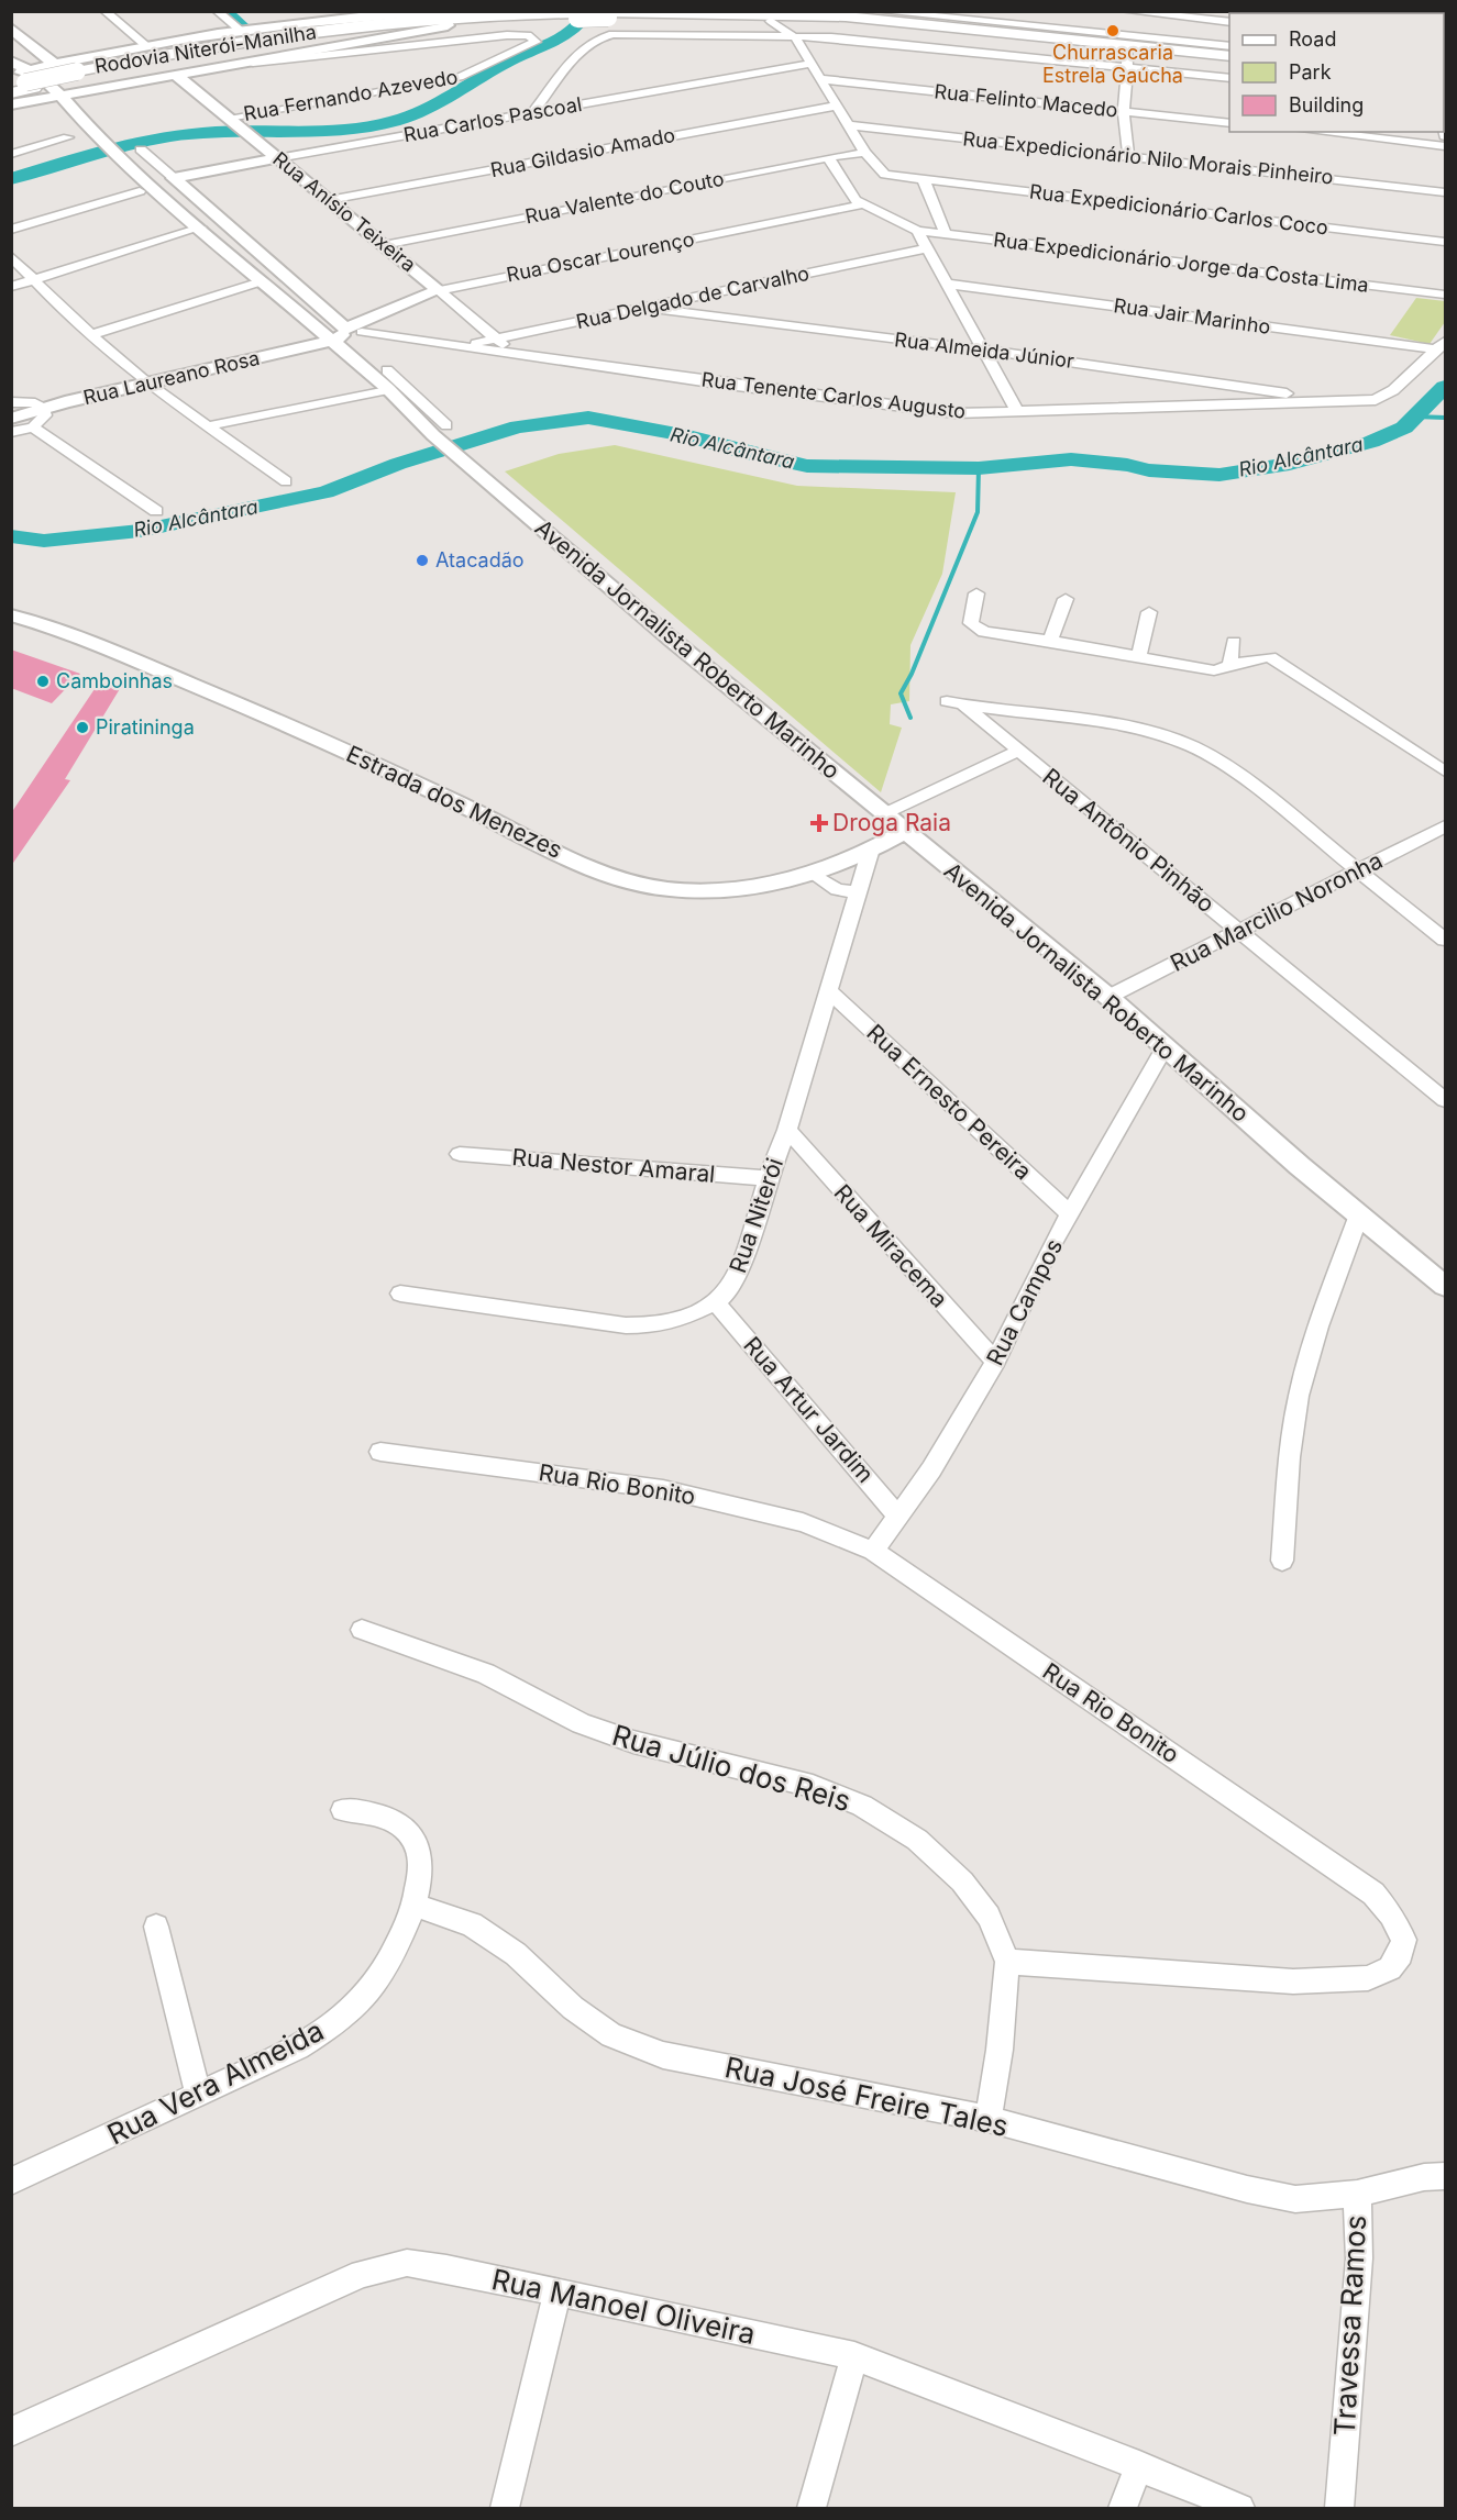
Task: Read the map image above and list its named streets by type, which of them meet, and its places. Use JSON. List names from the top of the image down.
{
  "streets": {
    "highway": ["Rodovia Niterói-Manilha"],
    "main road": [
      "Rua Carlos Pascoal",
      "Rua Anísio Teixeira",
      "Rua Oscar Lourenço",
      "Rua Laureano Rosa",
      "Avenida Jornalista Roberto Marinho",
      "Estrada dos Menezes"
    ],
    "street": [
      "Rua Fernando Azevedo",
      "Rua Felinto Macedo",
      "Rua Gildasio Amado",
      "Rua Expedicionário Nilo Morais Pinheiro",
      "Rua Valente do Couto",
      "Rua Expedicionário Carlos Coco",
      "Rua Expedicionário Jorge da Costa Lima",
      "Rua Delgado de Carvalho",
      "Rua Jair Marinho",
      "Rua Almeida Júnior",
      "Rua Tenente Carlos Augusto",
      "Rua Antônio Pinhão",
      "Rua Marcilio Noronha",
      "Rua Ernesto Pereira",
      "Rua Nestor Amaral",
      "Rua Niterói",
      "Rua Miracema",
      "Rua Campos",
      "Rua Artur Jardim",
      "Rua Rio Bonito",
      "Rua Júlio dos Reis",
      "Rua Vera Almeida",
      "Rua José Freire Tales",
      "Rua Manoel Oliveira",
      "Travessa Ramos"
    ]
  },
  "crossings": [
    ["Rodovia Niterói-Manilha", "Avenida Jornalista Roberto Marinho"],
    ["Rua Fernando Azevedo", "Rua Anísio Teixeira"],
    ["Rua Felinto Macedo", "Rua Expedicionário Carlos Coco"],
    ["Rua Carlos Pascoal", "Rua Expedicionário Carlos Coco"],
    ["Rua Carlos Pascoal", "Rua Anísio Teixeira"],
    ["Rua Carlos Pascoal", "Avenida Jornalista Roberto Marinho"],
    ["Rua Gildasio Amado", "Rua Expedicionário Carlos Coco"],
    ["Rua Gildasio Amado", "Rua Anísio Teixeira"],
    ["Rua Expedicionário Nilo Morais Pinheiro", "Rua Expedicionário Carlos Coco"],
    ["Rua Valente do Couto", "Rua Expedicionário Carlos Coco"],
    ["Rua Valente do Couto", "Rua Anísio Teixeira"],
    ["Rua Anísio Teixeira", "Rua Oscar Lourenço"],
    ["Rua Anísio Teixeira", "Rua Delgado de Carvalho"],
    ["Rua Anísio Teixeira", "Rua Tenente Carlos Augusto"],
    ["Rua Oscar Lourenço", "Rua Laureano Rosa"],
    ["Rua Oscar Lourenço", "Rua Tenente Carlos Augusto"],
    ["Rua Oscar Lourenço", "Avenida Jornalista Roberto Marinho"],
    ["Rua Delgado de Carvalho", "Rua Almeida Júnior"],
    ["Rua Delgado de Carvalho", "Rua Tenente Carlos Augusto"],
    ["Rua Jair Marinho", "Rua Tenente Carlos Augusto"],
    ["Rua Almeida Júnior", "Rua Tenente Carlos Augusto"],
    ["Rua Laureano Rosa", "Rua Tenente Carlos Augusto"],
    ["Rua Laureano Rosa", "Avenida Jornalista Roberto Marinho"],
    ["Rua Tenente Carlos Augusto", "Avenida Jornalista Roberto Marinho"],
    ["Avenida Jornalista Roberto Marinho", "Estrada dos Menezes"],
    ["Avenida Jornalista Roberto Marinho", "Rua Marcilio Noronha"],
    ["Avenida Jornalista Roberto Marinho", "Rua Campos"],
    ["Estrada dos Menezes", "Rua Niterói"],
    ["Rua Antônio Pinhão", "Rua Marcilio Noronha"],
    ["Rua Ernesto Pereira", "Rua Niterói"],
    ["Rua Ernesto Pereira", "Rua Campos"],
    ["Rua Nestor Amaral", "Rua Niterói"],
    ["Rua Niterói", "Rua Miracema"],
    ["Rua Niterói", "Rua Artur Jardim"],
    ["Rua Miracema", "Rua Campos"],
    ["Rua Campos", "Rua Artur Jardim"],
    ["Rua Campos", "Rua Rio Bonito"],
    ["Rua Rio Bonito", "Rua Júlio dos Reis"],
    ["Rua Júlio dos Reis", "Rua José Freire Tales"],
    ["Rua Vera Almeida", "Rua José Freire Tales"],
    ["Rua José Freire Tales", "Travessa Ramos"]
  ],
  "water": ["Rio Alcântara"],
  "places": {
    "other": [
      "Churrascaria Estrela Gaúcha",
      "Atacadão",
      "Camboinhas",
      "Piratininga"
    ],
    "health": ["Droga Raia"]
  },
  "legend": ["Road", "Park", "Building"]
}
